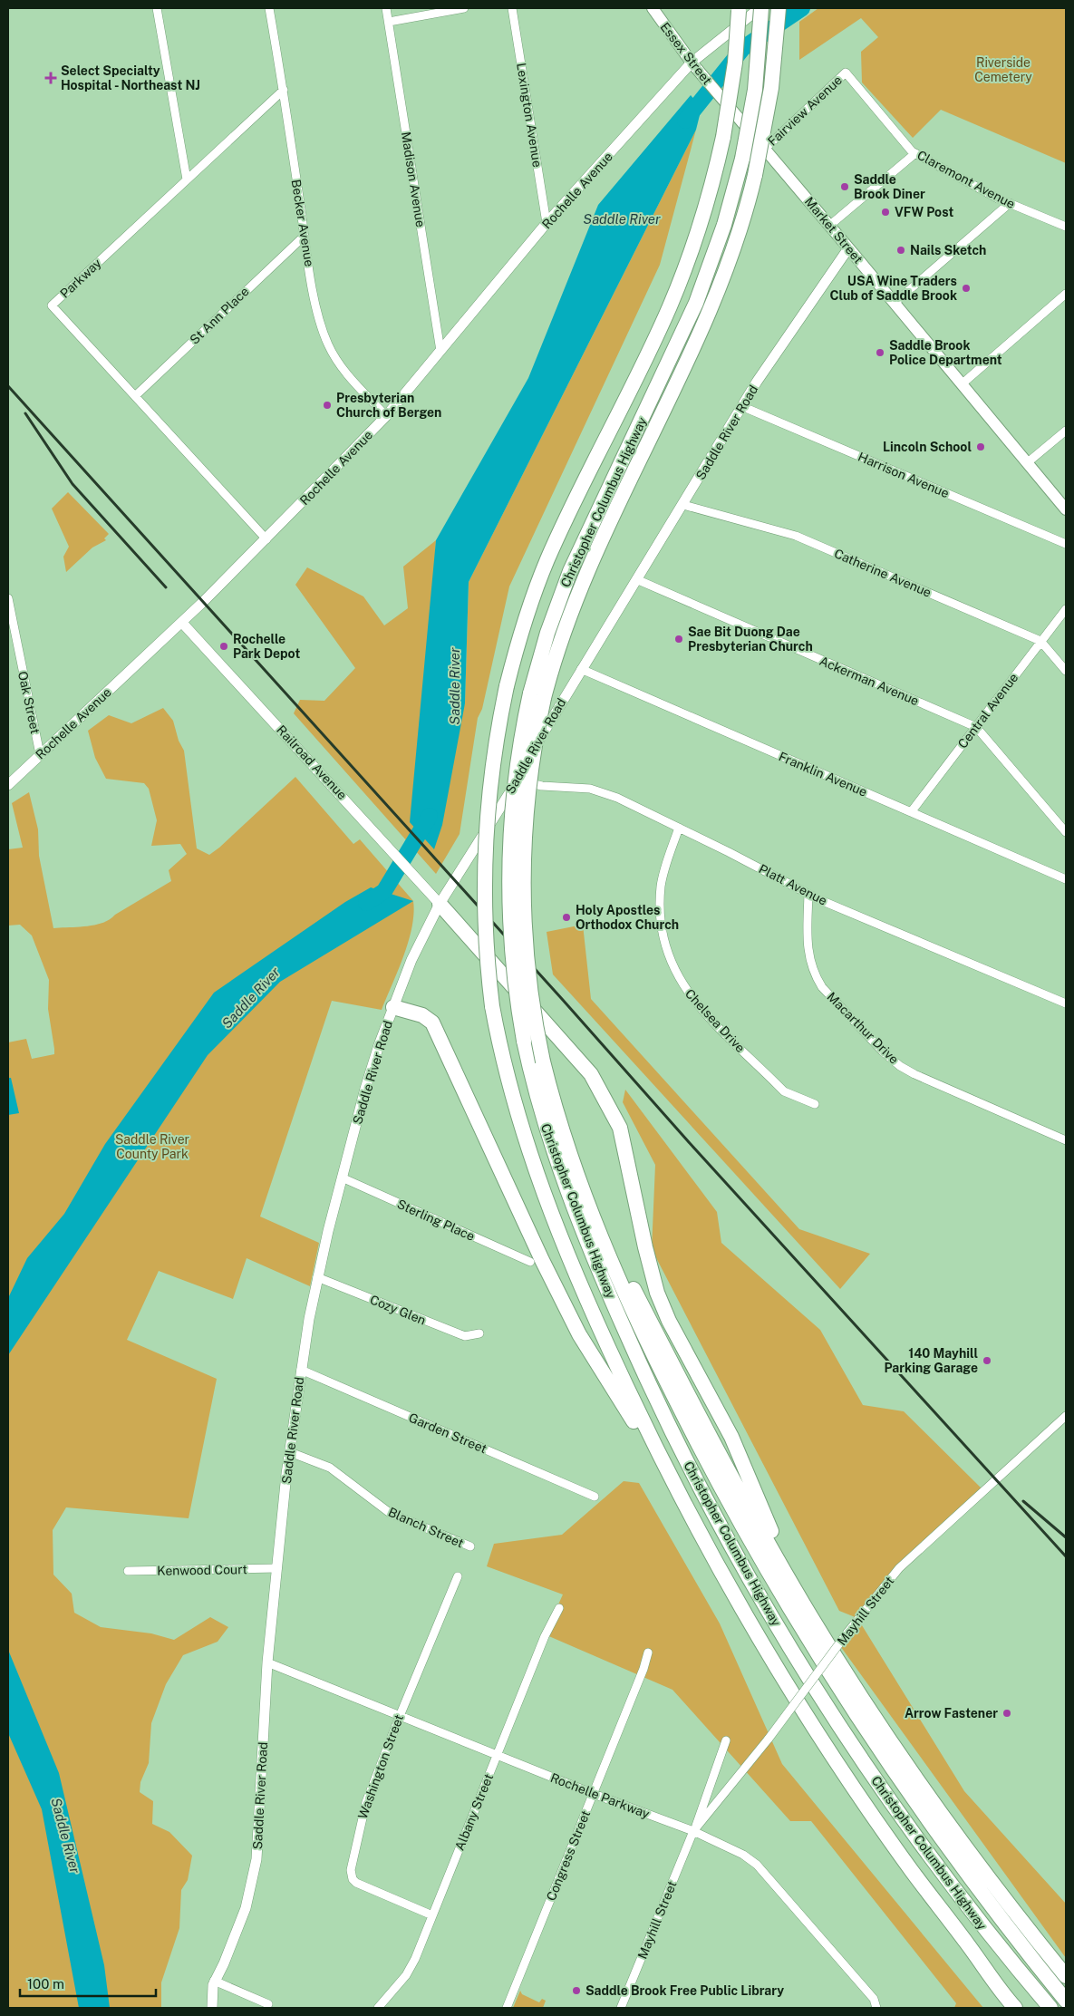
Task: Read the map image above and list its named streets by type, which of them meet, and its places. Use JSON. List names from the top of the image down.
{
  "streets": {
    "highway": ["Christopher Columbus Highway"],
    "main road": ["Essex Street", "Market Street"],
    "street": [
      "Fairview Avenue",
      "Lexington Avenue",
      "Madison Avenue",
      "Claremont Avenue",
      "Rochelle Avenue",
      "Becker Avenue",
      "Parkway",
      "St Ann Place",
      "Saddle River Road",
      "Harrison Avenue",
      "Catherine Avenue",
      "Ackerman Avenue",
      "Oak Street",
      "Central Avenue",
      "Railroad Avenue",
      "Franklin Avenue",
      "Platt Avenue",
      "Chelsea Drive",
      "Macarthur Drive",
      "Sterling Place",
      "Cozy Glen",
      "Garden Street",
      "Blanch Street",
      "Kenwood Court",
      "Mayhill Street",
      "Washington Street",
      "Rochelle Parkway",
      "Albany Street",
      "Congress Street"
    ]
  },
  "crossings": [
    ["Essex Street", "Rochelle Avenue"],
    ["Essex Street", "Market Street"],
    ["Fairview Avenue", "Claremont Avenue"],
    ["Fairview Avenue", "Market Street"],
    ["Lexington Avenue", "Rochelle Avenue"],
    ["Madison Avenue", "Rochelle Avenue"],
    ["Rochelle Avenue", "Becker Avenue"],
    ["Rochelle Avenue", "Parkway"],
    ["Rochelle Avenue", "Christopher Columbus Highway"],
    ["Rochelle Avenue", "Oak Street"],
    ["Rochelle Avenue", "Railroad Avenue"],
    ["Becker Avenue", "Parkway"],
    ["Becker Avenue", "St Ann Place"],
    ["Market Street", "Saddle River Road"],
    ["Parkway", "St Ann Place"],
    ["Saddle River Road", "Harrison Avenue"],
    ["Saddle River Road", "Catherine Avenue"],
    ["Saddle River Road", "Ackerman Avenue"],
    ["Saddle River Road", "Railroad Avenue"],
    ["Saddle River Road", "Franklin Avenue"],
    ["Saddle River Road", "Platt Avenue"],
    ["Saddle River Road", "Sterling Place"],
    ["Saddle River Road", "Cozy Glen"],
    ["Saddle River Road", "Garden Street"],
    ["Saddle River Road", "Blanch Street"],
    ["Saddle River Road", "Kenwood Court"],
    ["Saddle River Road", "Rochelle Parkway"],
    ["Catherine Avenue", "Central Avenue"],
    ["Ackerman Avenue", "Central Avenue"],
    ["Central Avenue", "Franklin Avenue"],
    ["Platt Avenue", "Chelsea Drive"],
    ["Platt Avenue", "Macarthur Drive"],
    ["Mayhill Street", "Rochelle Parkway"],
    ["Washington Street", "Rochelle Parkway"],
    ["Washington Street", "Albany Street"],
    ["Rochelle Parkway", "Albany Street"],
    ["Rochelle Parkway", "Congress Street"]
  ],
  "water": ["Saddle River"],
  "parks": ["Riverside Cemetery", "Saddle River County Park"],
  "places": {
    "health": ["Select Specialty Hospital - Northeast NJ"],
    "other": [
      "Saddle Brook Diner",
      "VFW Post",
      "Nails Sketch",
      "USA Wine Traders Club of Saddle Brook",
      "Saddle Brook Police Department",
      "Presbyterian Church of Bergen",
      "Lincoln School",
      "Sae Bit Duong Dae Presbyterian Church",
      "Rochelle Park Depot",
      "Holy Apostles Orthodox Church",
      "140 Mayhill Parking Garage",
      "Arrow Fastener",
      "Saddle Brook Free Public Library"
    ]
  },
  "scale_bar": "100 m"
}
